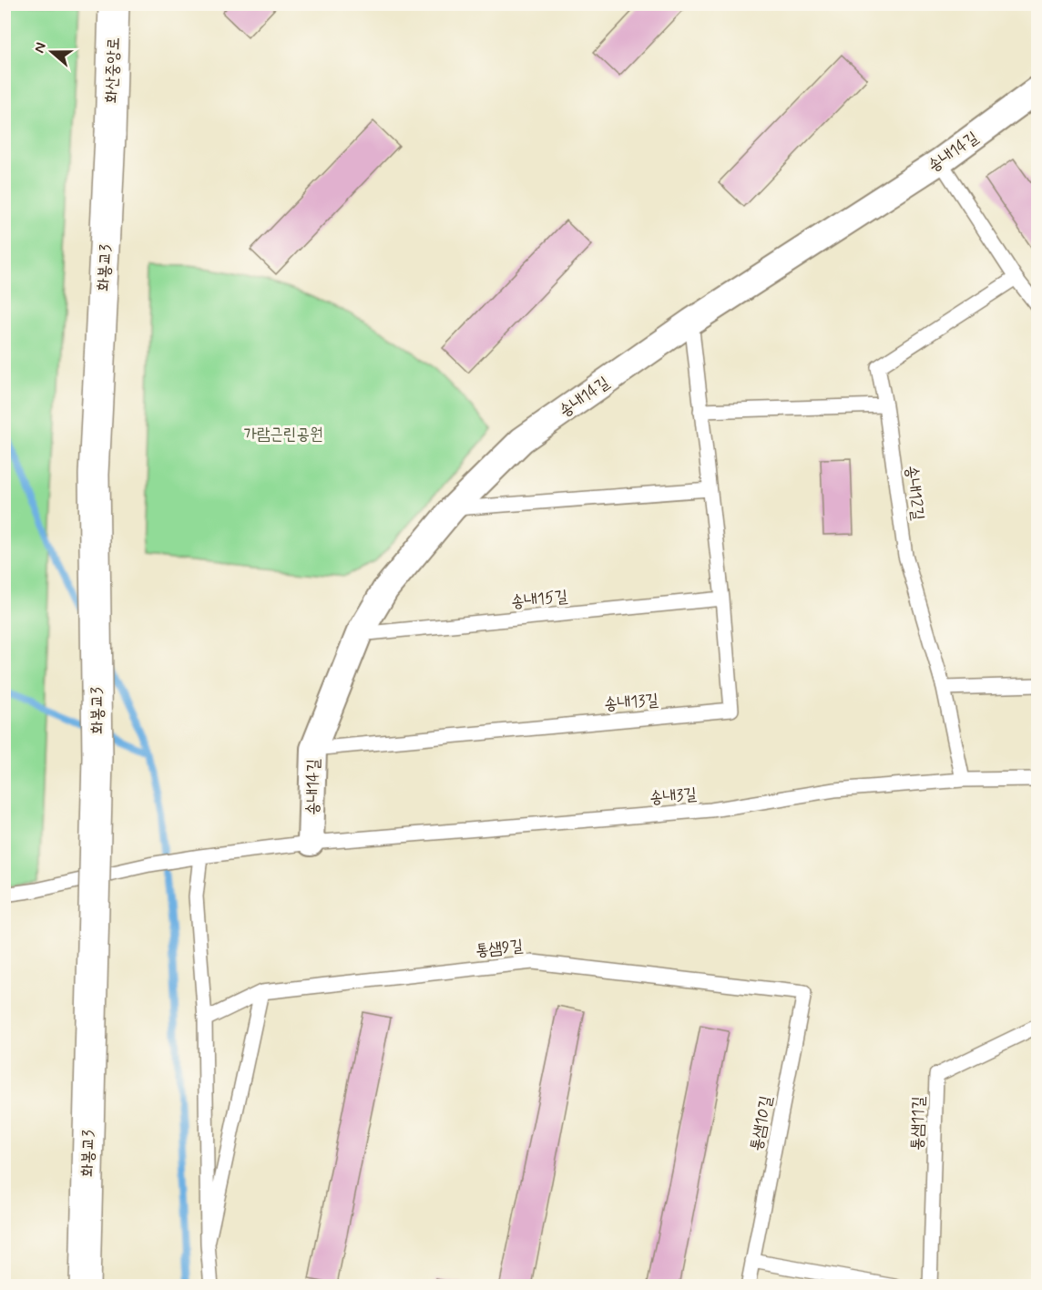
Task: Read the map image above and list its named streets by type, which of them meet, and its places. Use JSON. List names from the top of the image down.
{
  "streets": {
    "main road": ["화산중앙로", "화봉교3"],
    "street": ["송내14길"],
    "lane": [
      "송내12길",
      "송내15길",
      "송내13길",
      "송내3길",
      "통샘9길",
      "통샘10길",
      "통샘11길"
    ]
  },
  "crossings": [
    ["화산중앙로", "화봉교3"],
    ["송내14길", "송내15길"],
    ["송내14길", "송내13길"],
    ["송내14길", "송내3길"],
    ["송내12길", "송내3길"],
    ["송내15길", "송내13길"],
    ["통샘9길", "통샘10길"]
  ],
  "parks": ["가람근린공원"],
  "north": "left"
}
